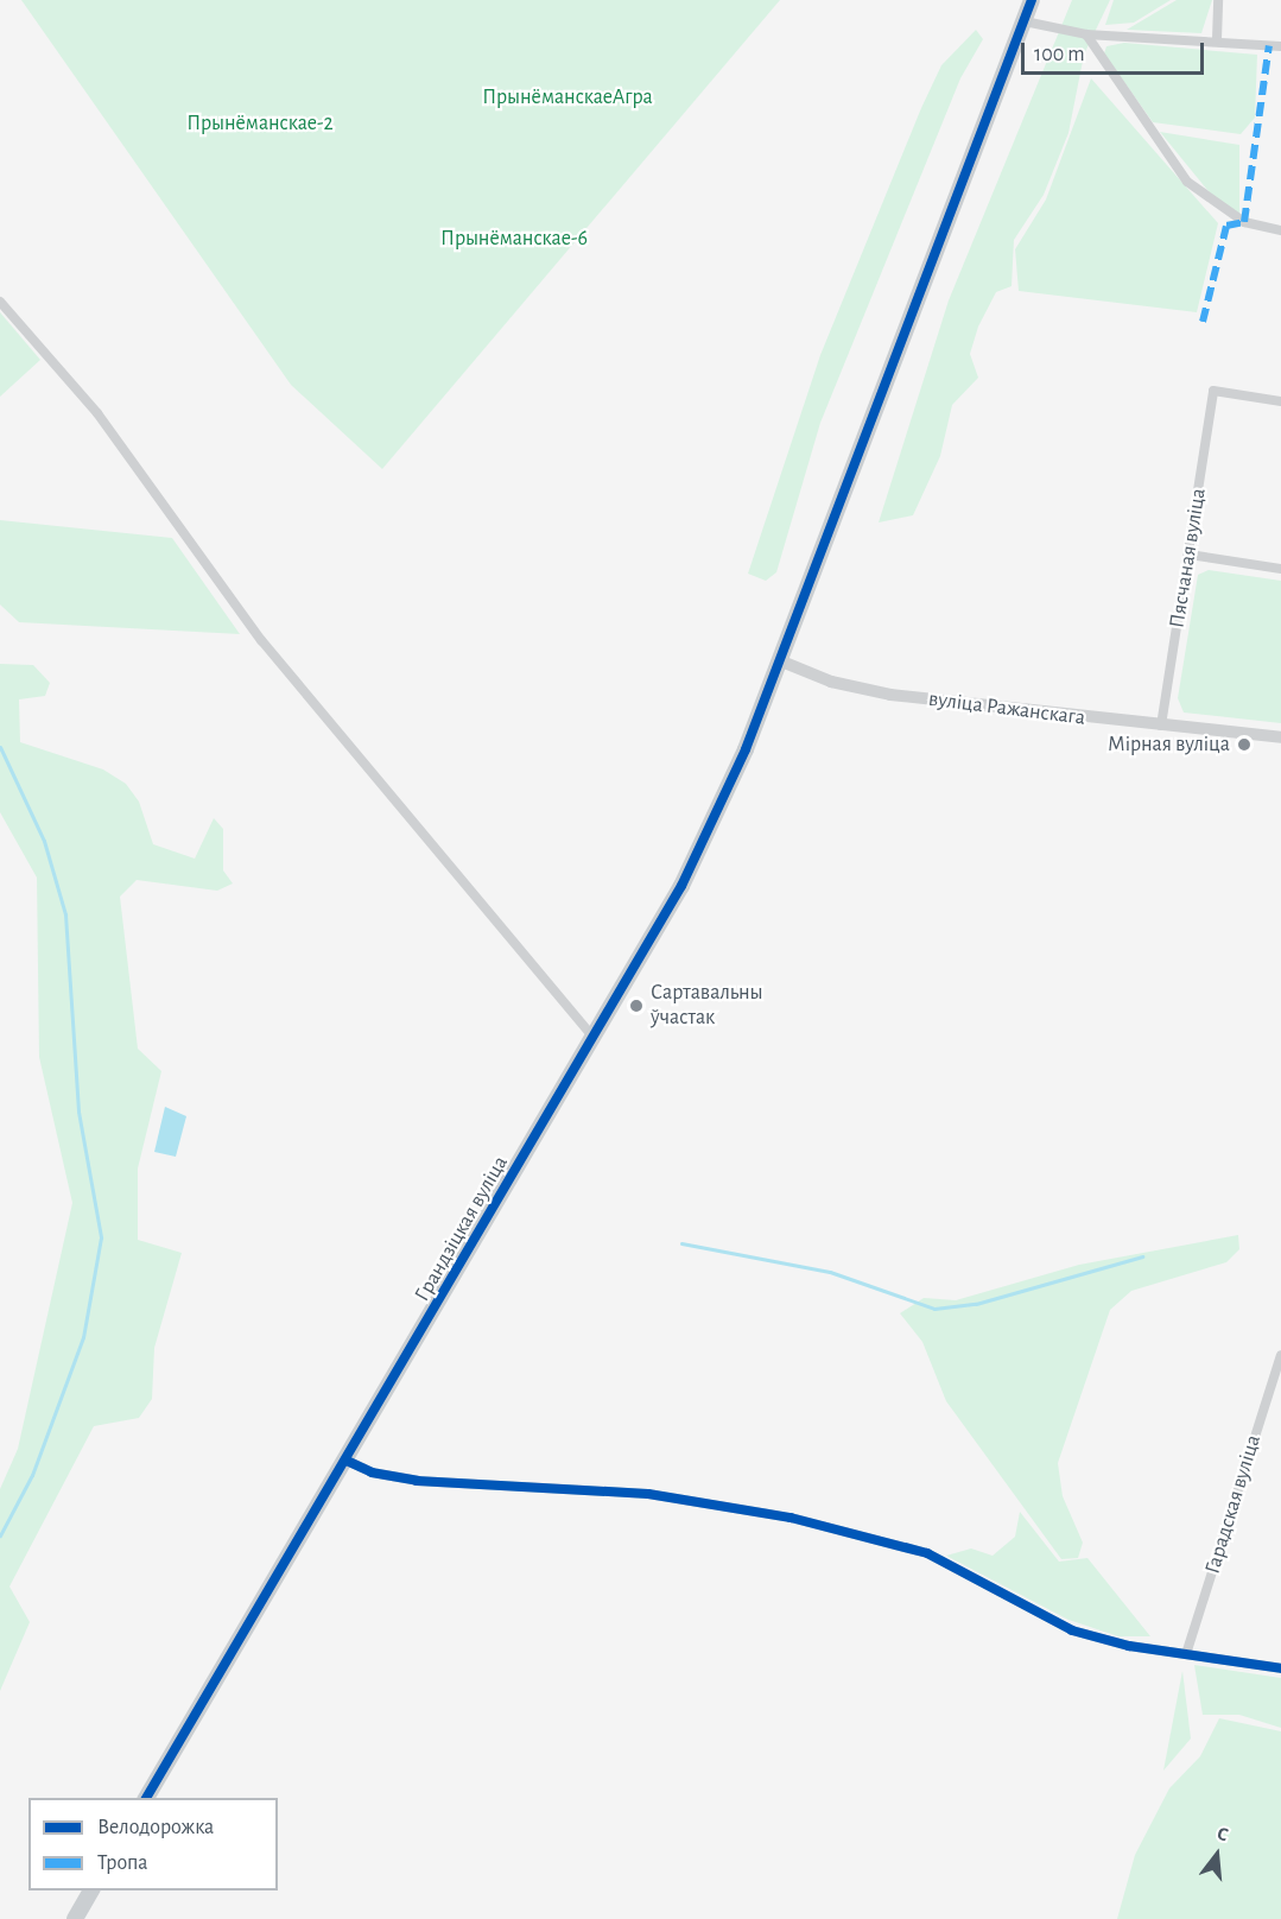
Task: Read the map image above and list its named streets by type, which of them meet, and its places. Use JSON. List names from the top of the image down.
{
  "streets": {
    "main road": ["Грандзіцкая вуліца"],
    "street": ["Пясчаная вуліца", "вуліца Ражанскага", "Гарадская вуліца"]
  },
  "crossings": [
    ["Пясчаная вуліца", "вуліца Ражанскага"],
    ["вуліца Ражанскага", "Грандзіцкая вуліца"]
  ],
  "parks": ["ПрынёманскаеАгра", "Прынёманскае-2", "Прынёманскае-6"],
  "places": ["Мірная вуліца", "Сартавальны ўчастак"],
  "legend": ["Велодорожка", "Тропа"],
  "scale_bar": "100 m",
  "north": "top"
}
